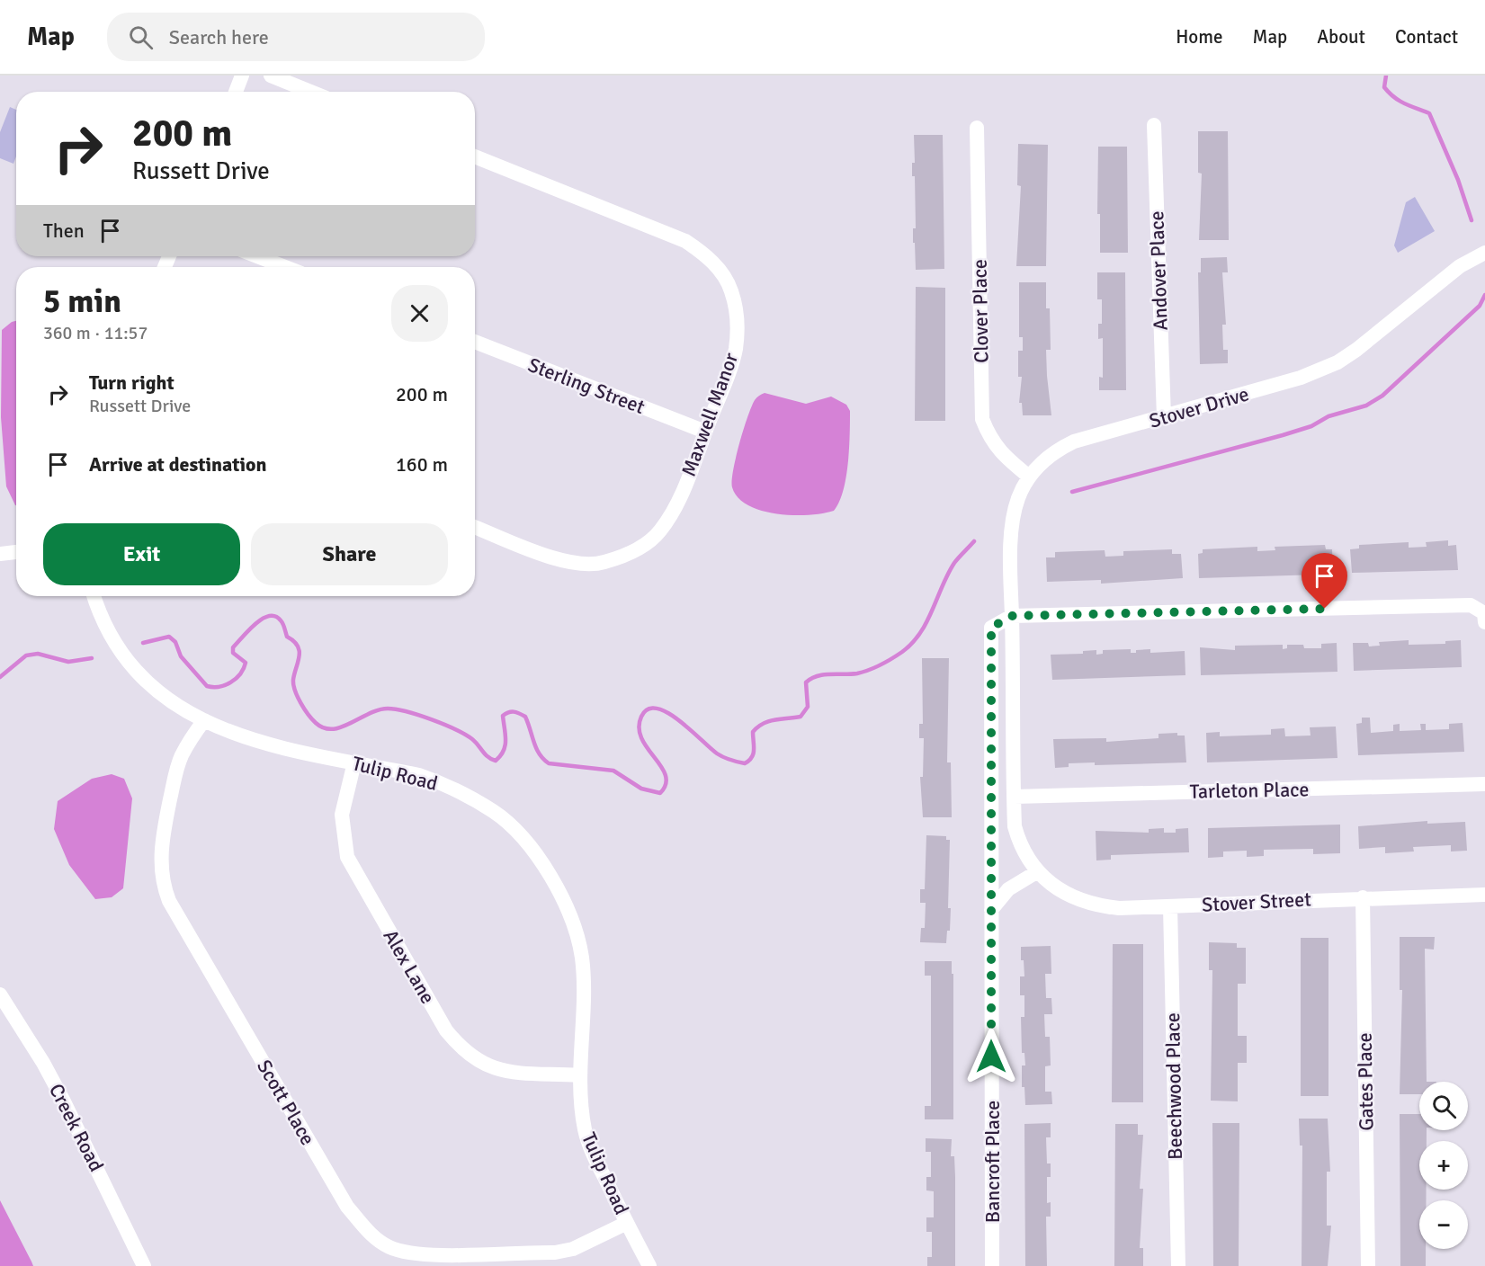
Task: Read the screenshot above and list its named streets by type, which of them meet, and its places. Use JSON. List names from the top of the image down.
{
  "streets": {
    "street": [
      "Andover Place",
      "Clover Place",
      "Sterling Street",
      "Stover Drive",
      "Maxwell Manor",
      "Tulip Road",
      "Tarleton Place",
      "Stover Street",
      "Alex Lane",
      "Gates Place",
      "Beechwood Place",
      "Scott Place",
      "Creek Road",
      "Bancroft Place"
    ]
  },
  "crossings": [
    ["Andover Place", "Stover Drive"],
    ["Clover Place", "Stover Drive"],
    ["Sterling Street", "Maxwell Manor"],
    ["Stover Drive", "Stover Street"],
    ["Stover Drive", "Bancroft Place"],
    ["Tulip Road", "Alex Lane"],
    ["Tulip Road", "Scott Place"],
    ["Tarleton Place", "Stover Street"],
    ["Stover Street", "Gates Place"],
    ["Stover Street", "Beechwood Place"],
    ["Stover Street", "Bancroft Place"]
  ],
  "page": {
    "header": "Map",
    "search": "Search here",
    "nav": [
      "Home",
      "Map",
      "About",
      "Contact"
    ],
    "turn": ["200 m", "Russett Drive"],
    "then": "Then",
    "heading": ["5 min", "360 m · 11:57"],
    "list": [
      {
        "name": "Turn right",
        "note": "Russett Drive",
        "value": "200 m"
      },
      {
        "name": "Arrive at destination",
        "value": "160 m"
      }
    ],
    "buttons": ["Exit", "Share"],
    "map_buttons": ["+", "−"]
  }
}
